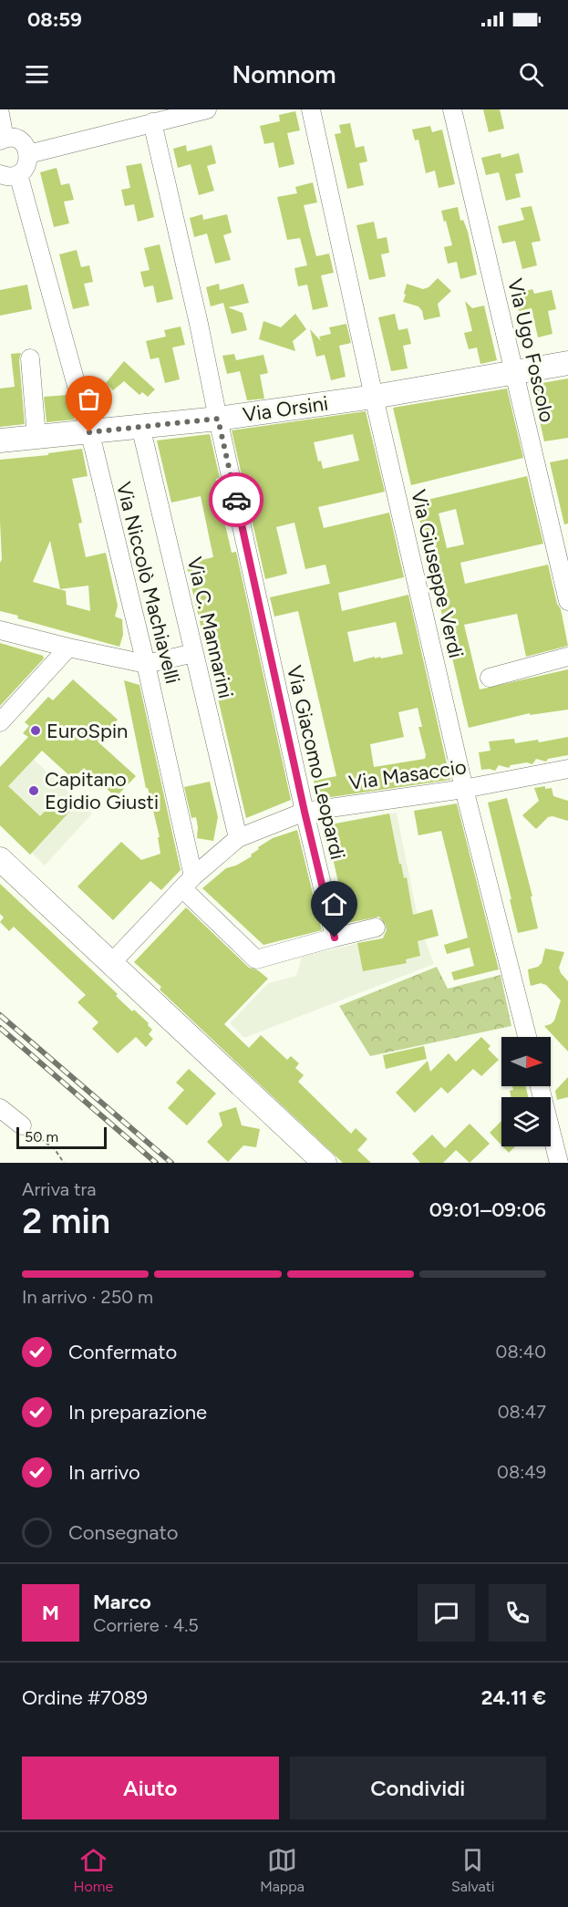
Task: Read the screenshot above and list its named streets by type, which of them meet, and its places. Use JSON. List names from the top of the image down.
{
  "streets": {
    "main road": ["Via Orsini"],
    "street": [
      "Via Ugo Foscolo",
      "Via Giuseppe Verdi",
      "Via Niccolò Machiavelli",
      "Via C. Mannarini",
      "Via Giacomo Leopardi",
      "Via Masaccio"
    ]
  },
  "crossings": [
    ["Via Ugo Foscolo", "Via Orsini"],
    ["Via Orsini", "Via Giuseppe Verdi"],
    ["Via Orsini", "Via Niccolò Machiavelli"],
    ["Via Orsini", "Via C. Mannarini"],
    ["Via Orsini", "Via Giacomo Leopardi"],
    ["Via Giuseppe Verdi", "Via Masaccio"],
    ["Via Niccolò Machiavelli", "Via Masaccio"],
    ["Via C. Mannarini", "Via Masaccio"],
    ["Via Giacomo Leopardi", "Via Masaccio"]
  ],
  "places": ["EuroSpin", "Capitano Egidio Giusti"],
  "scale_bar": "50 m",
  "north": "right",
  "page": {
    "status": "08:59",
    "header": "Nomnom",
    "scale": "50 m",
    "heading": ["2 min", "Arriva tra", "09:01–09:06"],
    "panel": [
      "Marco",
      "Corriere · 4.5",
      "Ordine #7089",
      "24.11 €"
    ],
    "bar": "In arrivo · 250 m",
    "list": [
      ["Confermato", "08:40"],
      ["In preparazione", "08:47"],
      ["In arrivo", "08:49"],
      "Consegnato"
    ],
    "round": "M",
    "buttons": ["Aiuto", "Condividi"],
    "tabs": ["Home", "Mappa", "Salvati"]
  }
}
